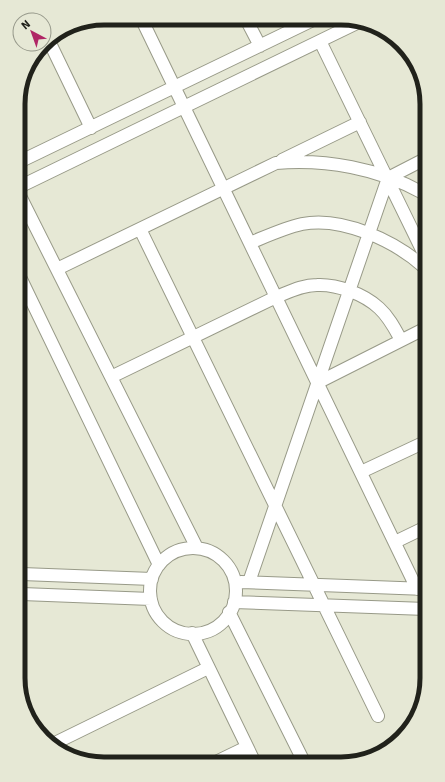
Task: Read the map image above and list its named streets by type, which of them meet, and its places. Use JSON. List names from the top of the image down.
{
  "north": "top left"
}
